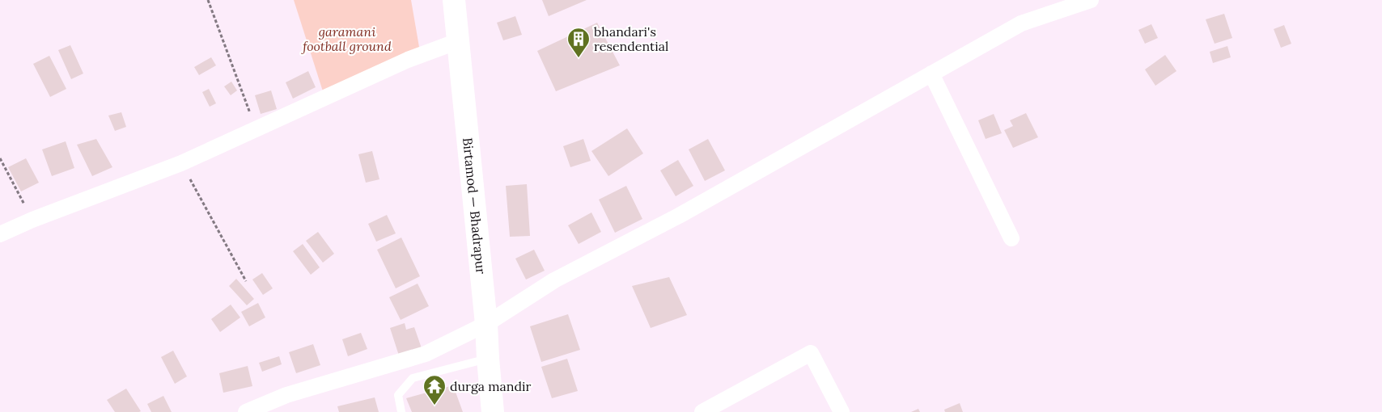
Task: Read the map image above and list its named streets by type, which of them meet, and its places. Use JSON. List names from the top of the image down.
{
  "streets": {
    "main road": ["Birtamod — Bhadrapur"]
  },
  "parks": ["garamani football ground"],
  "places": {
    "building": ["bhandari's resendential"],
    "temple": ["durga mandir"]
  }
}
